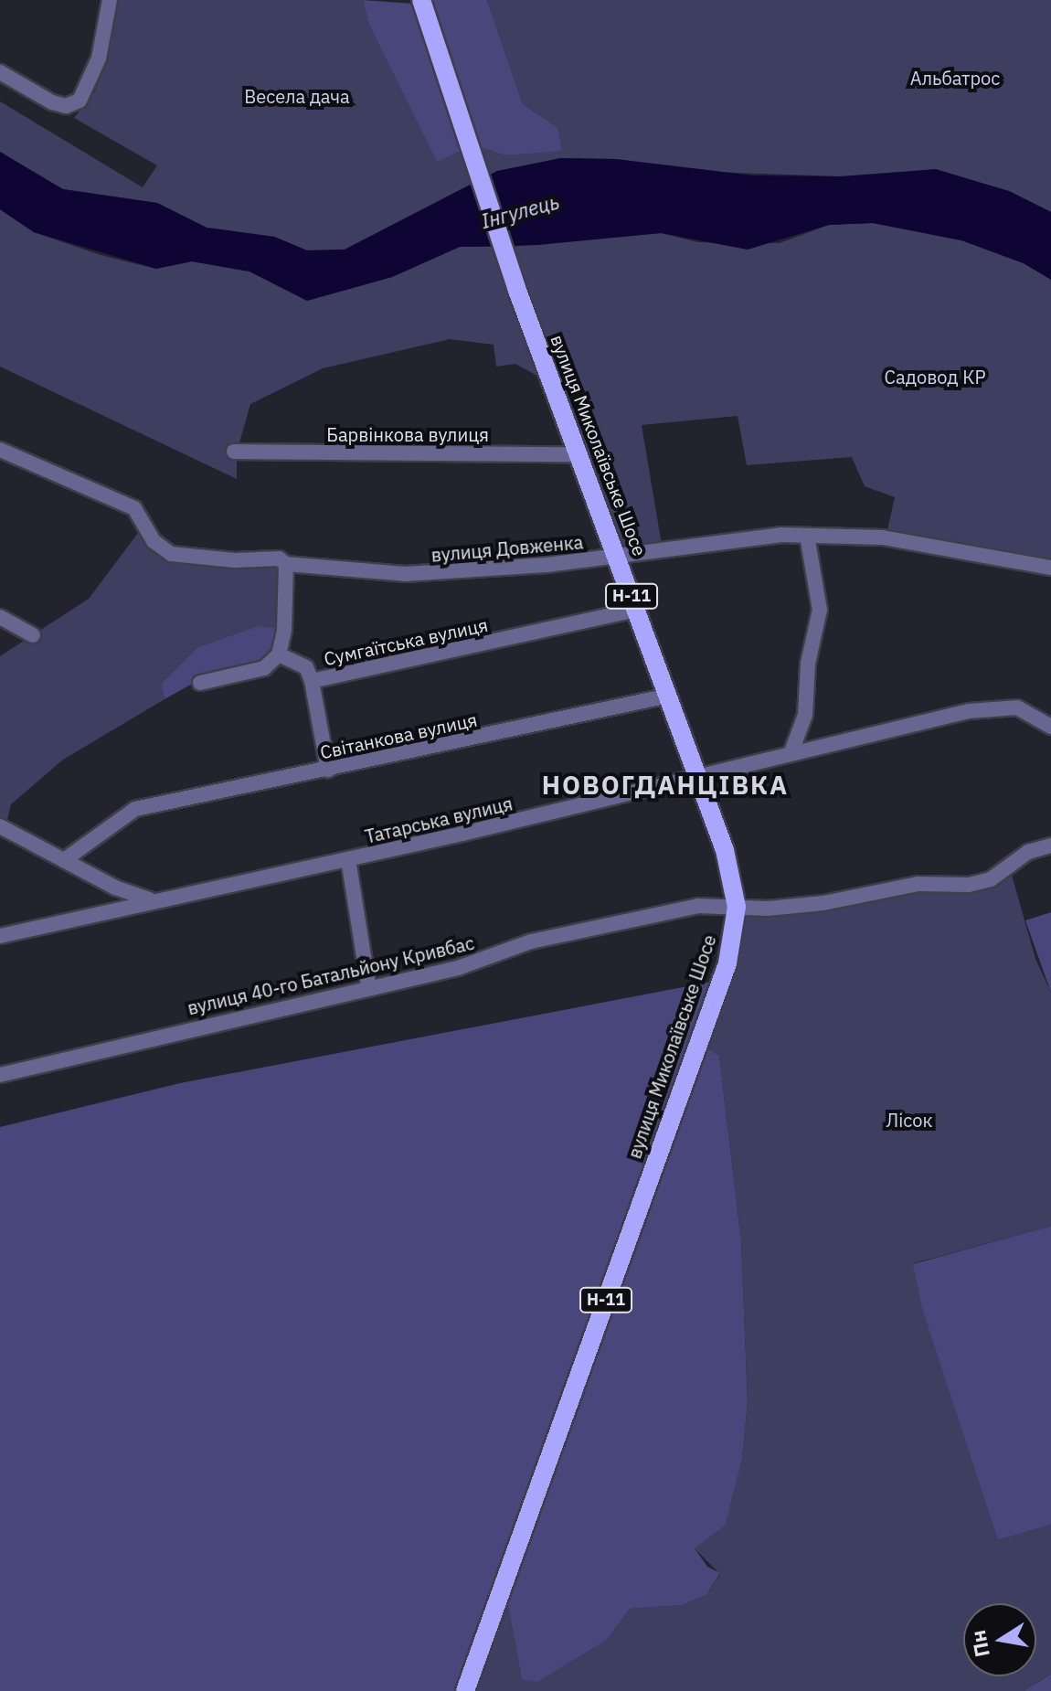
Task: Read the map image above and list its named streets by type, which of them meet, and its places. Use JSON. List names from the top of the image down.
{
  "streets": {
    "main road": ["вулиця Миколаївське Шосе", "Н-11"],
    "street": [
      "Барвінкова вулиця",
      "вулиця Довженка",
      "Сумгаїтська вулиця",
      "Світанкова вулиця",
      "Татарська вулиця",
      "вулиця 40-го Батальйону Кривбас"
    ]
  },
  "crossings": [
    ["Барвінкова вулиця", "вулиця Миколаївське Шосе"],
    ["вулиця Миколаївське Шосе", "вулиця Довженка"],
    ["вулиця Миколаївське Шосе", "Сумгаїтська вулиця"],
    ["вулиця Миколаївське Шосе", "Світанкова вулиця"],
    ["вулиця Миколаївське Шосе", "Татарська вулиця"],
    ["вулиця Миколаївське Шосе", "вулиця 40-го Батальйону Кривбас"]
  ],
  "districts": ["НОВОГДАНЦІВКА"],
  "water": ["Інгулець"],
  "parks": [
    "Альбатрос",
    "Весела дача",
    "Садовод КР",
    "Лісок"
  ],
  "north": "left"
}
